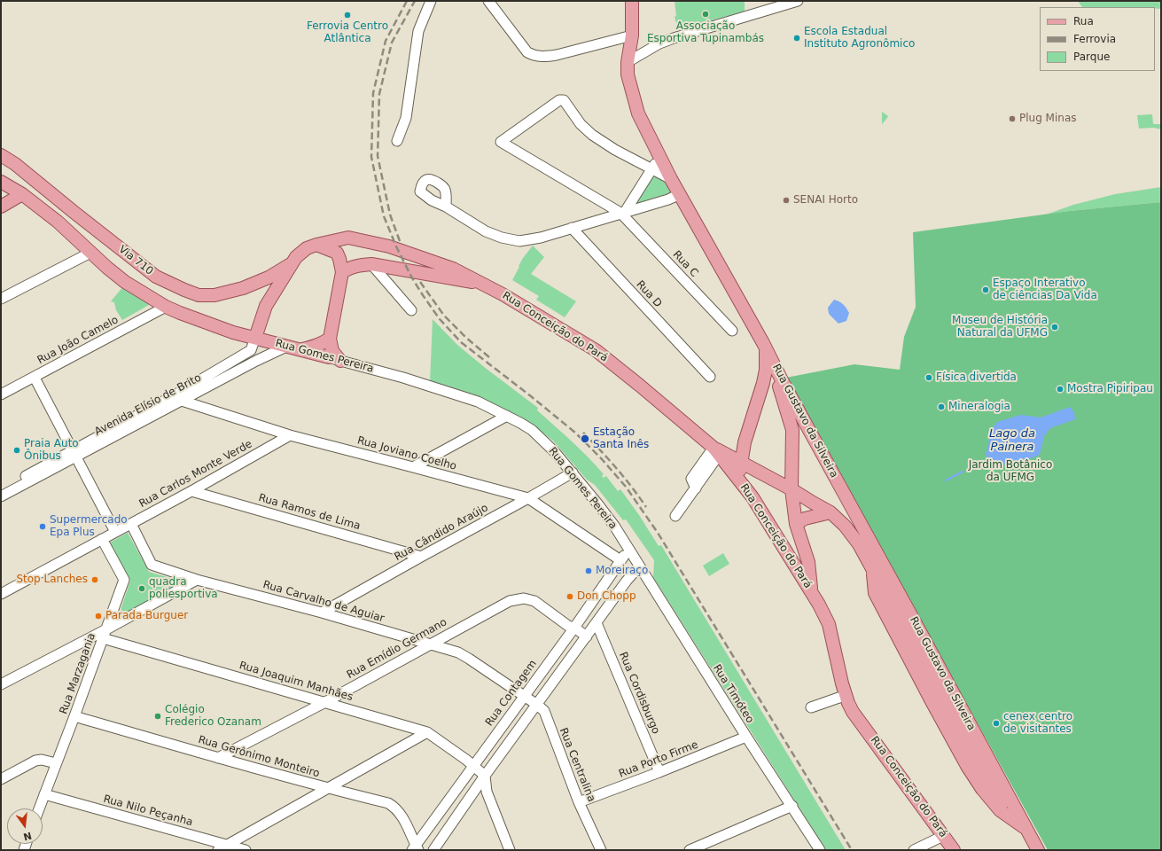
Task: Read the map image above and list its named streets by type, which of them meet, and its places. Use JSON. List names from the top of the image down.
{
  "streets": {
    "main road": [
      "Via 710",
      "Rua Conceição do Pará",
      "Rua Gomes Pereira",
      "Rua Gustavo da Silveira"
    ],
    "street": [
      "Rua C",
      "Rua D",
      "Rua João Camelo",
      "Avenida Elísio de Brito",
      "Rua Joviano Coelho",
      "Rua Carlos Monte Verde",
      "Rua Ramos de Lima",
      "Rua Cândido Araújo",
      "Rua Carvalho de Aguiar",
      "Rua Emídio Germano",
      "Rua Marzagania",
      "Rua Joaquim Manhães",
      "Rua Contagem",
      "Rua Cordisburgo",
      "Rua Timóteo",
      "Rua Gerônimo Monteiro",
      "Rua Porto Firme",
      "Rua Centralina",
      "Rua Nilo Peçanha"
    ]
  },
  "crossings": [
    ["Rua Conceição do Pará", "Rua Gustavo da Silveira"],
    ["Rua João Camelo", "Rua Gomes Pereira"],
    ["Rua Gomes Pereira", "Avenida Elísio de Brito"],
    ["Rua Gomes Pereira", "Rua Cândido Araújo"],
    ["Rua Gomes Pereira", "Rua Contagem"],
    ["Rua Gomes Pereira", "Rua Timóteo"],
    ["Avenida Elísio de Brito", "Rua Joviano Coelho"],
    ["Rua Joviano Coelho", "Rua Carlos Monte Verde"],
    ["Rua Joviano Coelho", "Rua Cândido Araújo"],
    ["Rua Joviano Coelho", "Rua Contagem"],
    ["Rua Carlos Monte Verde", "Rua Ramos de Lima"],
    ["Rua Carlos Monte Verde", "Rua Carvalho de Aguiar"],
    ["Rua Carlos Monte Verde", "Rua Marzagania"],
    ["Rua Ramos de Lima", "Rua Cândido Araújo"],
    ["Rua Cândido Araújo", "Rua Carvalho de Aguiar"],
    ["Rua Carvalho de Aguiar", "Rua Emídio Germano"],
    ["Rua Carvalho de Aguiar", "Rua Contagem"],
    ["Rua Carvalho de Aguiar", "Rua Centralina"],
    ["Rua Emídio Germano", "Rua Joaquim Manhães"],
    ["Rua Emídio Germano", "Rua Contagem"],
    ["Rua Emídio Germano", "Rua Gerônimo Monteiro"],
    ["Rua Marzagania", "Rua Joaquim Manhães"],
    ["Rua Marzagania", "Rua Gerônimo Monteiro"],
    ["Rua Marzagania", "Rua Nilo Peçanha"],
    ["Rua Joaquim Manhães", "Rua Contagem"],
    ["Rua Contagem", "Rua Timóteo"],
    ["Rua Contagem", "Rua Gerônimo Monteiro"],
    ["Rua Contagem", "Rua Centralina"],
    ["Rua Cordisburgo", "Rua Porto Firme"],
    ["Rua Timóteo", "Rua Porto Firme"],
    ["Rua Porto Firme", "Rua Centralina"]
  ],
  "water": ["Lago da Painera"],
  "parks": ["Jardim Botânico da UFMG"],
  "places": [
    "Associação Esportiva Tupinambás",
    "Ferrovia Centro Atlântica",
    "Escola Estadual Instituto Agronômico",
    "Plug Minas",
    "SENAI Horto",
    "Espaço Interativo de ciências Da Vida",
    "Museu de História Natural da UFMG",
    "Física divertida",
    "Mostra Pipiripau",
    "Mineralogia",
    "Estação Santa Inês",
    "Praia Auto Ônibus",
    "Supermercado Epa Plus",
    "Moreiraço",
    "Stop Lanches",
    "quadra poliesportiva",
    "Don Chopp",
    "Parada Burguer",
    "Colégio Frederico Ozanam",
    "cenex centro de visitantes"
  ],
  "legend": ["Rua", "Ferrovia", "Parque"],
  "north": "bottom"
}
